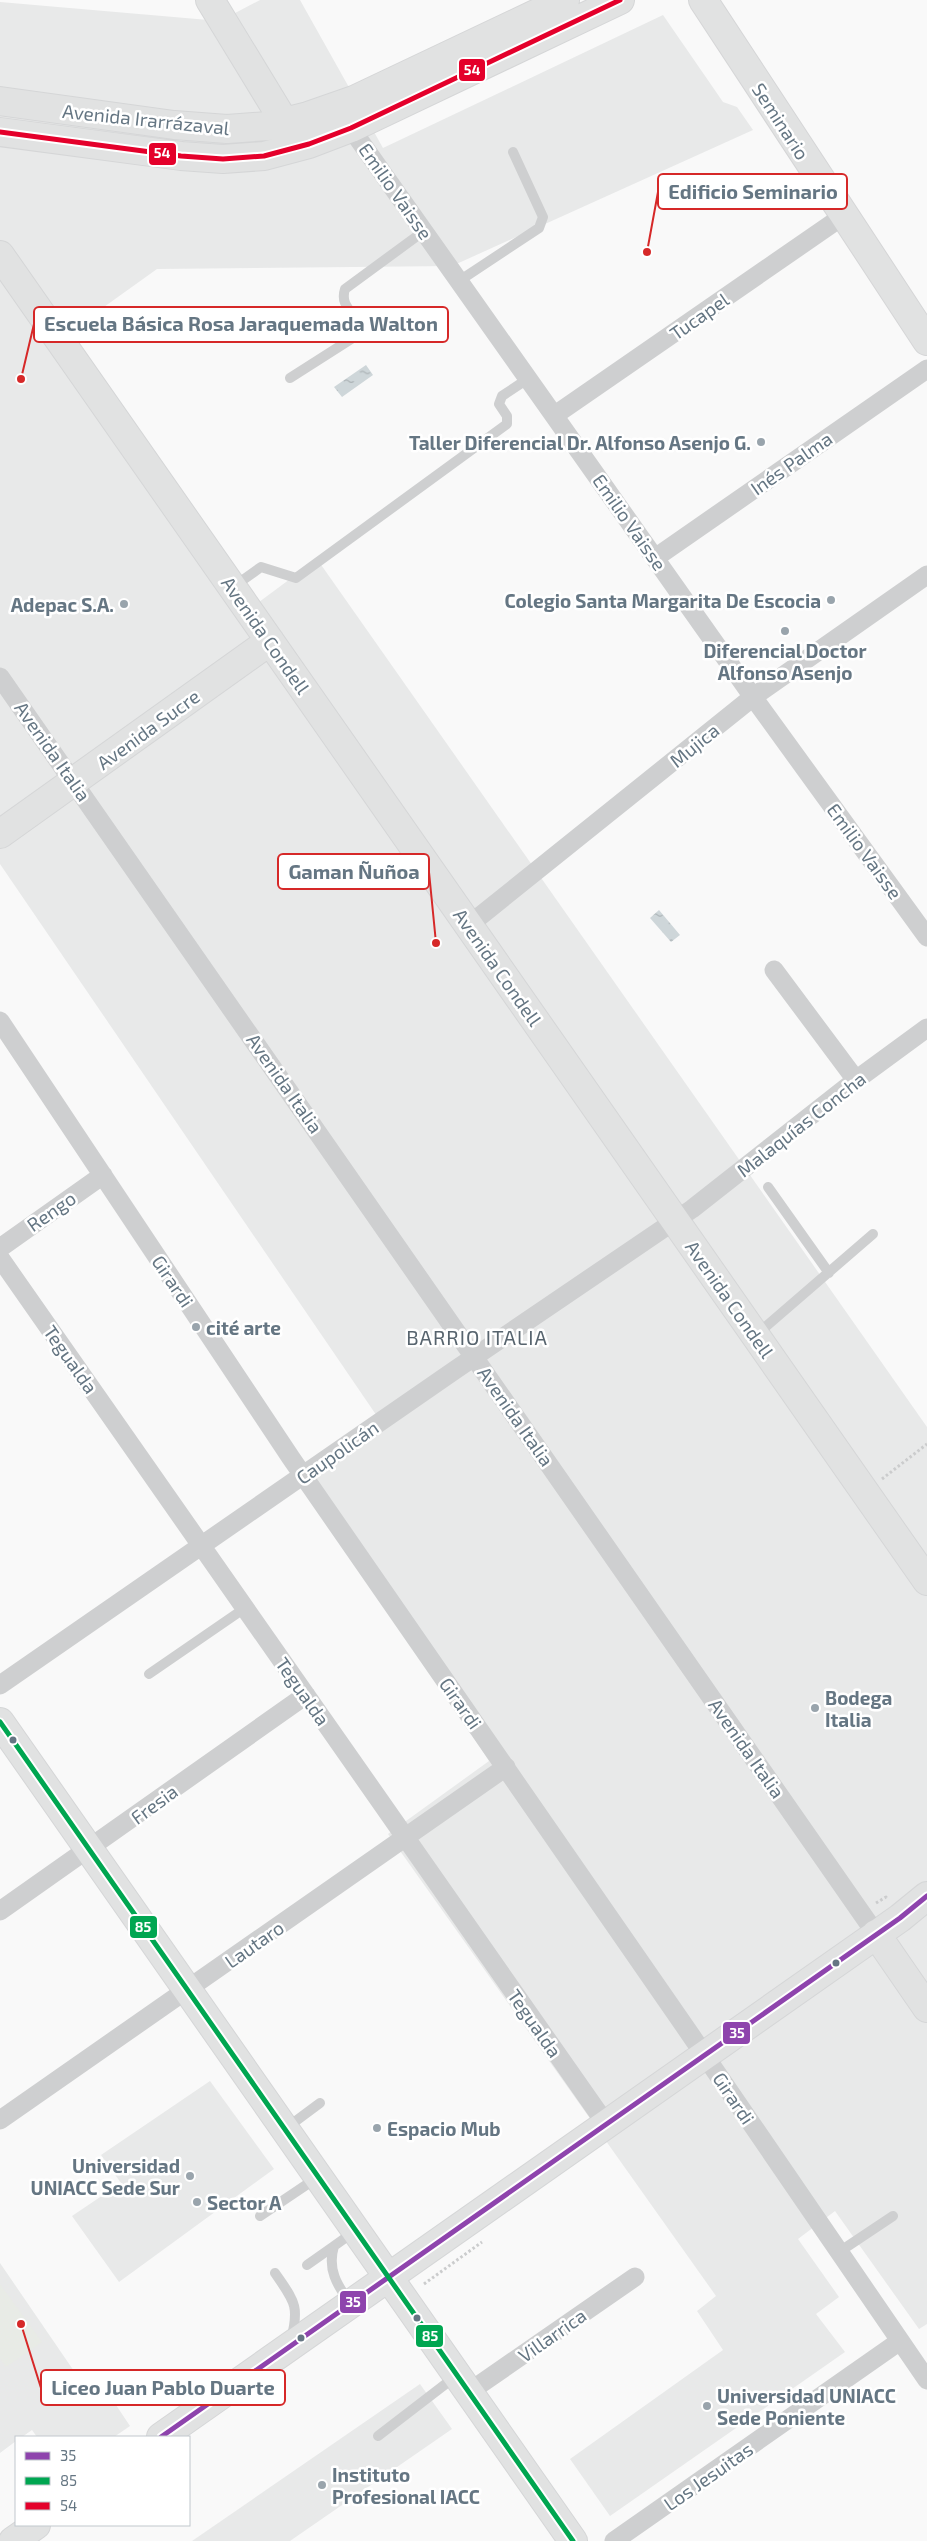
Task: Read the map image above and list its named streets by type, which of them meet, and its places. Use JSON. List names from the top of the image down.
{
  "streets": {
    "main road": [
      "Avenida Irarrázaval",
      "Seminario",
      "Avenida Condell",
      "Avenida Sucre",
      "Avenida Italia"
    ],
    "street": [
      "Emilio Vaisse",
      "Tucapel",
      "Inés Palma",
      "Mujica",
      "Malaquías Concha",
      "Rengo",
      "Girardi",
      "Tegualda",
      "Caupolicán",
      "Fresia",
      "Lautaro",
      "Villarrica",
      "Los Jesuitas"
    ]
  },
  "crossings": [
    ["Avenida Irarrázaval", "Emilio Vaisse"],
    ["Seminario", "Tucapel"],
    ["Emilio Vaisse", "Tucapel"],
    ["Emilio Vaisse", "Inés Palma"],
    ["Emilio Vaisse", "Mujica"],
    ["Avenida Condell", "Avenida Sucre"],
    ["Avenida Condell", "Mujica"],
    ["Avenida Condell", "Malaquías Concha"],
    ["Avenida Condell", "Caupolicán"],
    ["Avenida Sucre", "Avenida Italia"],
    ["Avenida Italia", "Caupolicán"],
    ["Malaquías Concha", "Caupolicán"],
    ["Rengo", "Girardi"],
    ["Girardi", "Caupolicán"],
    ["Girardi", "Lautaro"],
    ["Girardi", "Los Jesuitas"],
    ["Tegualda", "Caupolicán"],
    ["Tegualda", "Fresia"],
    ["Tegualda", "Lautaro"]
  ],
  "districts": ["BARRIO ITALIA"],
  "places": [
    "Edificio Seminario",
    "Escuela Básica Rosa Jaraquemada Walton",
    "Taller Diferencial Dr. Alfonso Asenjo G.",
    "Colegio Santa Margarita De Escocia",
    "Adepac S.A.",
    "Diferencial Doctor Alfonso Asenjo",
    "Gaman Ñuñoa",
    "cité arte",
    "Bodega Italia",
    "Espacio Mub",
    "Universidad UNIACC Sede Sur",
    "Sector A",
    "Liceo Juan Pablo Duarte",
    "Universidad UNIACC Sede Poniente",
    "Instituto Profesional IACC"
  ],
  "lines": ["transit line 54", "transit line 85", "transit line 35"],
  "legend": ["35", "85", "54"]
}
